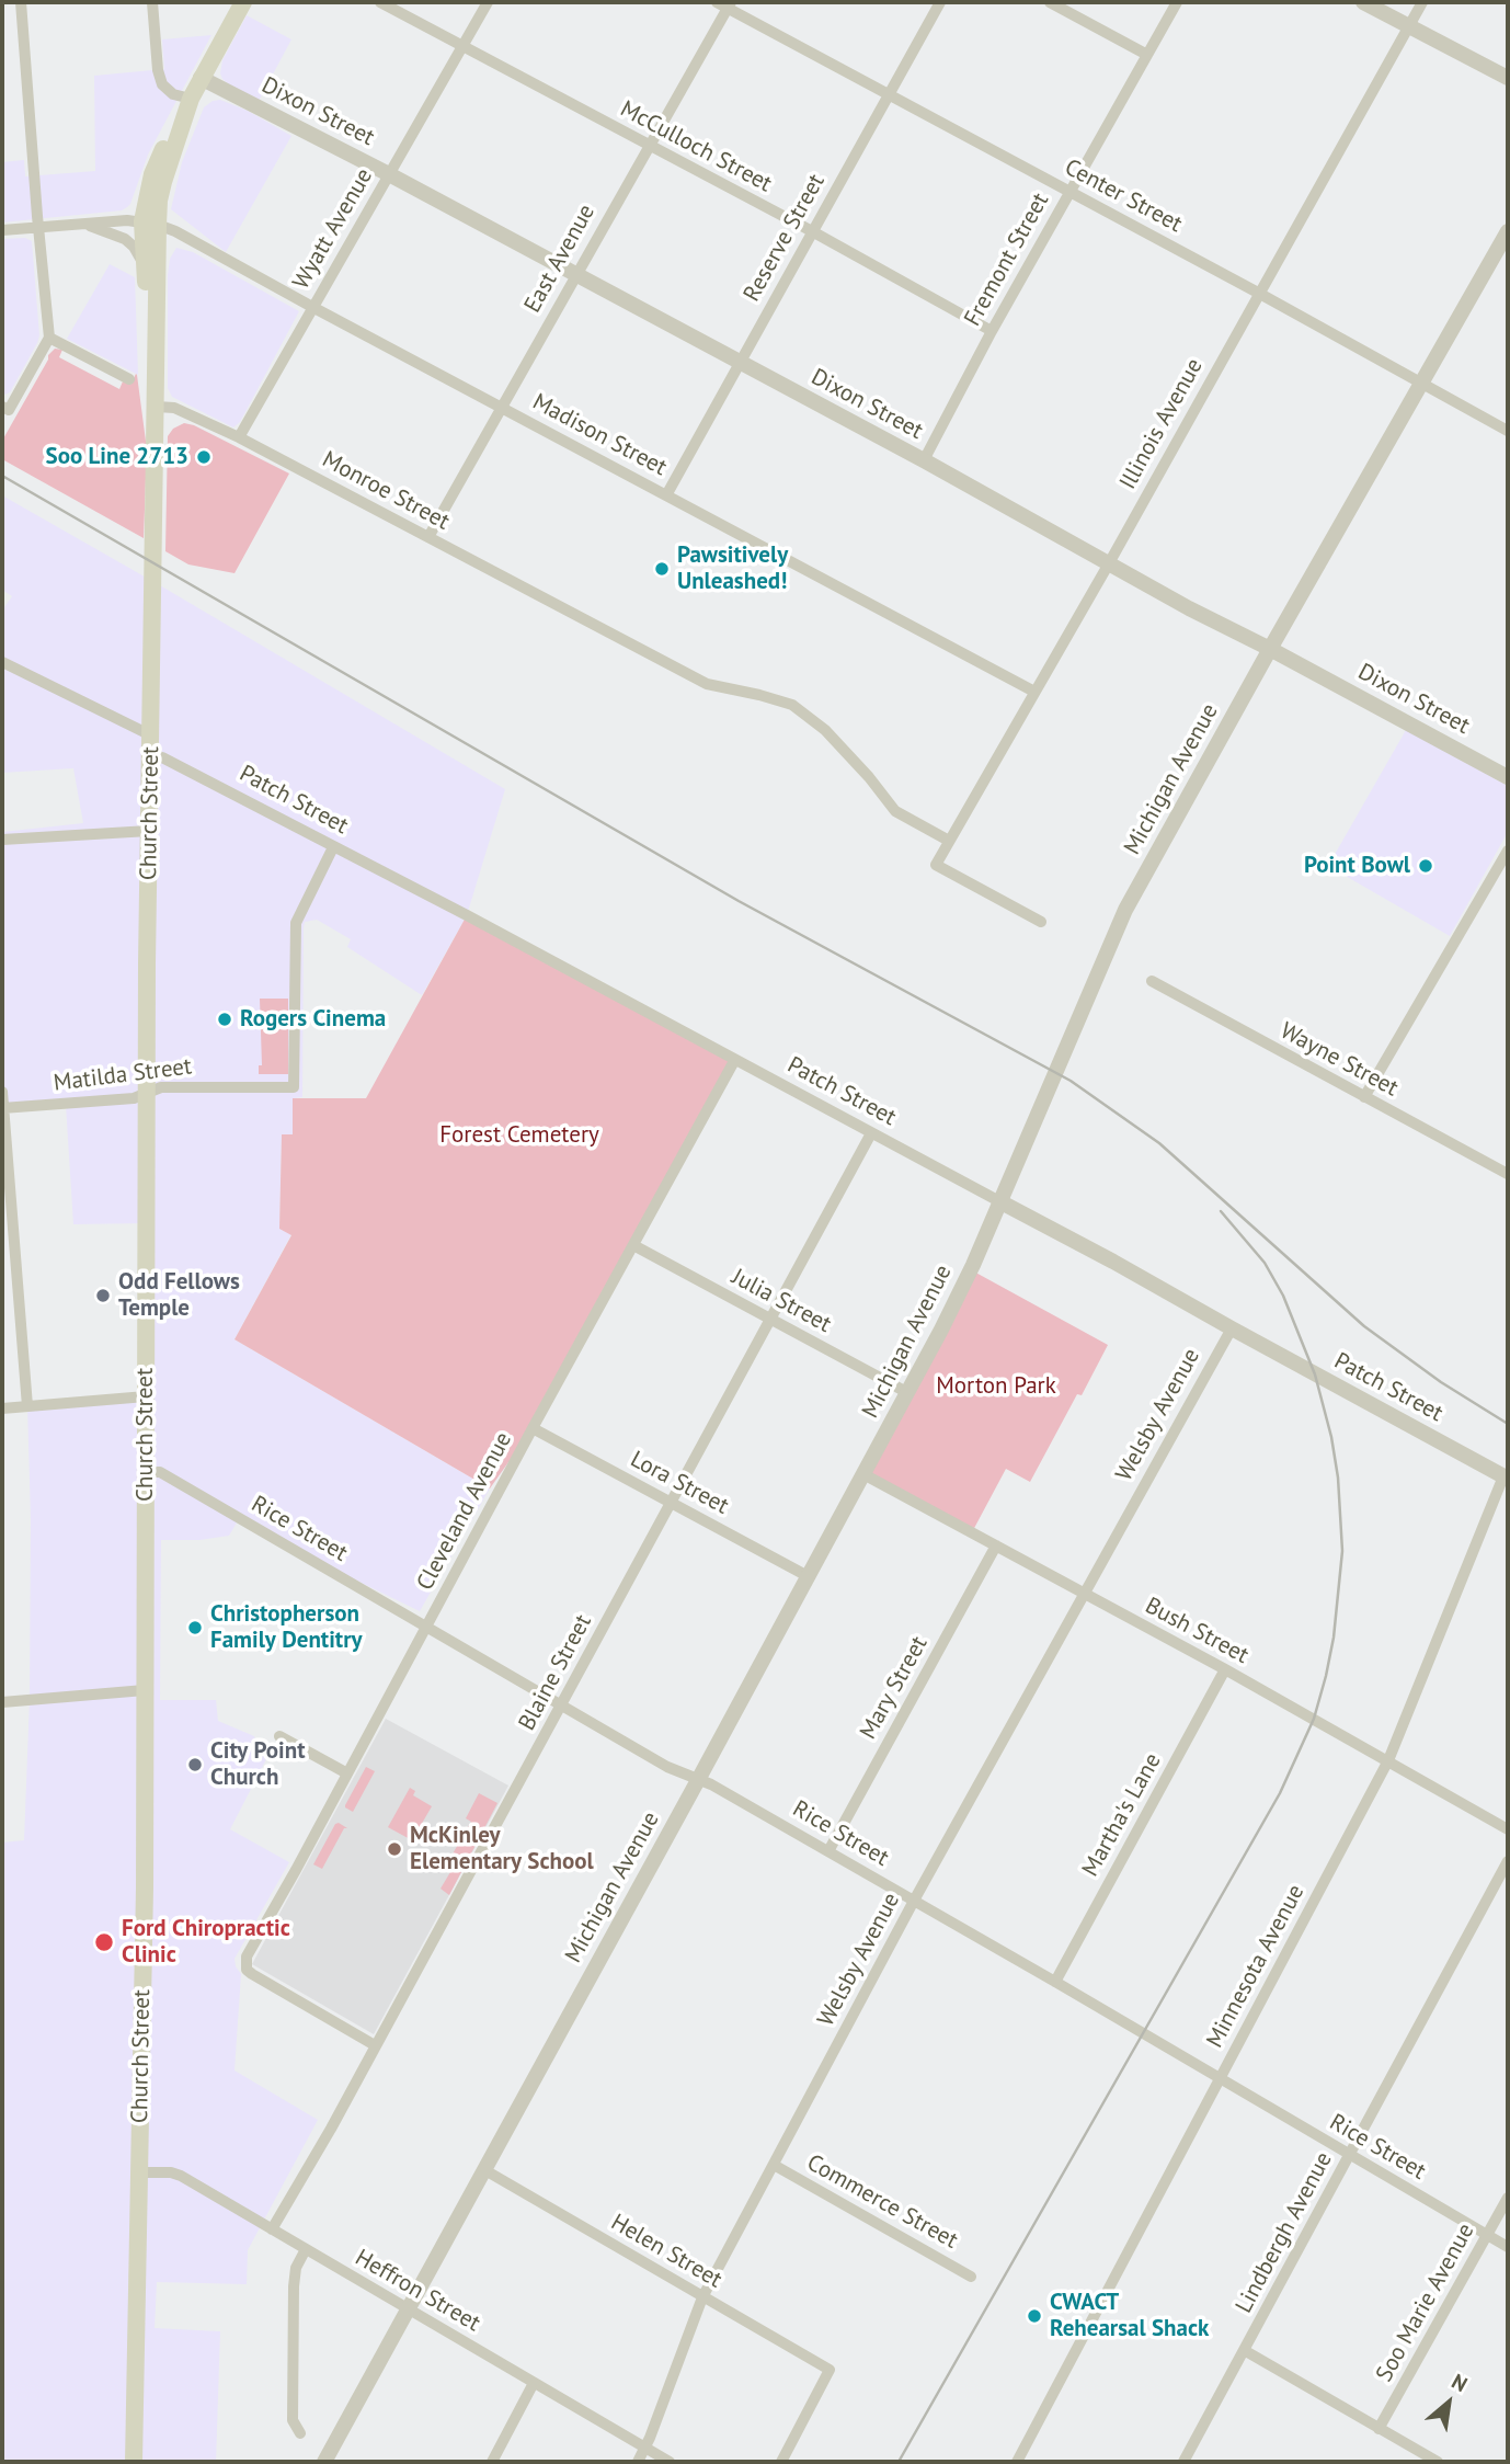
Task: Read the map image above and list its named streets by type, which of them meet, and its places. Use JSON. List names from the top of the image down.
{
  "streets": {
    "main road": ["Church Street"],
    "street": [
      "Dixon Street",
      "McCulloch Street",
      "Center Street",
      "Wyatt Avenue",
      "Reserve Street",
      "East Avenue",
      "Fremont Street",
      "Illinois Avenue",
      "Madison Street",
      "Monroe Street",
      "Michigan Avenue",
      "Patch Street",
      "Wayne Street",
      "Matilda Street",
      "Julia Street",
      "Welsby Avenue",
      "Lora Street",
      "Cleveland Avenue",
      "Rice Street",
      "Bush Street",
      "Blaine Street",
      "Mary Street",
      "Martha's Lane",
      "Minnesota Avenue",
      "Commerce Street",
      "Lindbergh Avenue",
      "Helen Street",
      "Heffron Street",
      "Soo Marie Avenue"
    ]
  },
  "crossings": [
    ["Dixon Street", "Wyatt Avenue"],
    ["Dixon Street", "Reserve Street"],
    ["Dixon Street", "East Avenue"],
    ["Dixon Street", "Fremont Street"],
    ["Dixon Street", "Illinois Avenue"],
    ["Dixon Street", "Michigan Avenue"],
    ["Dixon Street", "Church Street"],
    ["McCulloch Street", "Wyatt Avenue"],
    ["McCulloch Street", "Reserve Street"],
    ["McCulloch Street", "East Avenue"],
    ["McCulloch Street", "Fremont Street"],
    ["Center Street", "Reserve Street"],
    ["Center Street", "East Avenue"],
    ["Center Street", "Fremont Street"],
    ["Center Street", "Illinois Avenue"],
    ["Center Street", "Michigan Avenue"],
    ["Wyatt Avenue", "Madison Street"],
    ["Wyatt Avenue", "Monroe Street"],
    ["Reserve Street", "Madison Street"],
    ["East Avenue", "Madison Street"],
    ["East Avenue", "Monroe Street"],
    ["Illinois Avenue", "Madison Street"],
    ["Illinois Avenue", "Monroe Street"],
    ["Madison Street", "Church Street"],
    ["Monroe Street", "Church Street"],
    ["Michigan Avenue", "Patch Street"],
    ["Michigan Avenue", "Julia Street"],
    ["Michigan Avenue", "Lora Street"],
    ["Michigan Avenue", "Rice Street"],
    ["Michigan Avenue", "Bush Street"],
    ["Michigan Avenue", "Helen Street"],
    ["Michigan Avenue", "Heffron Street"],
    ["Patch Street", "Church Street"],
    ["Patch Street", "Matilda Street"],
    ["Patch Street", "Welsby Avenue"],
    ["Patch Street", "Cleveland Avenue"],
    ["Patch Street", "Blaine Street"],
    ["Patch Street", "Minnesota Avenue"],
    ["Church Street", "Matilda Street"],
    ["Church Street", "Rice Street"],
    ["Church Street", "Heffron Street"],
    ["Julia Street", "Cleveland Avenue"],
    ["Julia Street", "Blaine Street"],
    ["Welsby Avenue", "Rice Street"],
    ["Welsby Avenue", "Bush Street"],
    ["Welsby Avenue", "Commerce Street"],
    ["Welsby Avenue", "Helen Street"],
    ["Welsby Avenue", "Heffron Street"],
    ["Lora Street", "Cleveland Avenue"],
    ["Lora Street", "Blaine Street"],
    ["Cleveland Avenue", "Rice Street"],
    ["Cleveland Avenue", "Blaine Street"],
    ["Rice Street", "Blaine Street"],
    ["Rice Street", "Mary Street"],
    ["Rice Street", "Martha's Lane"],
    ["Rice Street", "Minnesota Avenue"],
    ["Rice Street", "Lindbergh Avenue"],
    ["Rice Street", "Soo Marie Avenue"],
    ["Bush Street", "Mary Street"],
    ["Bush Street", "Martha's Lane"],
    ["Bush Street", "Minnesota Avenue"],
    ["Blaine Street", "Heffron Street"]
  ],
  "parks": ["Forest Cemetery", "Morton Park"],
  "places": [
    "Soo Line 2713",
    "Pawsitively Unleashed!",
    "Point Bowl",
    "Rogers Cinema",
    "Odd Fellows Temple",
    "Christopherson Family Dentitry",
    "City Point Church",
    "McKinley Elementary School",
    "Ford Chiropractic Clinic",
    "CWACT Rehearsal Shack"
  ],
  "north": "top right"
}
